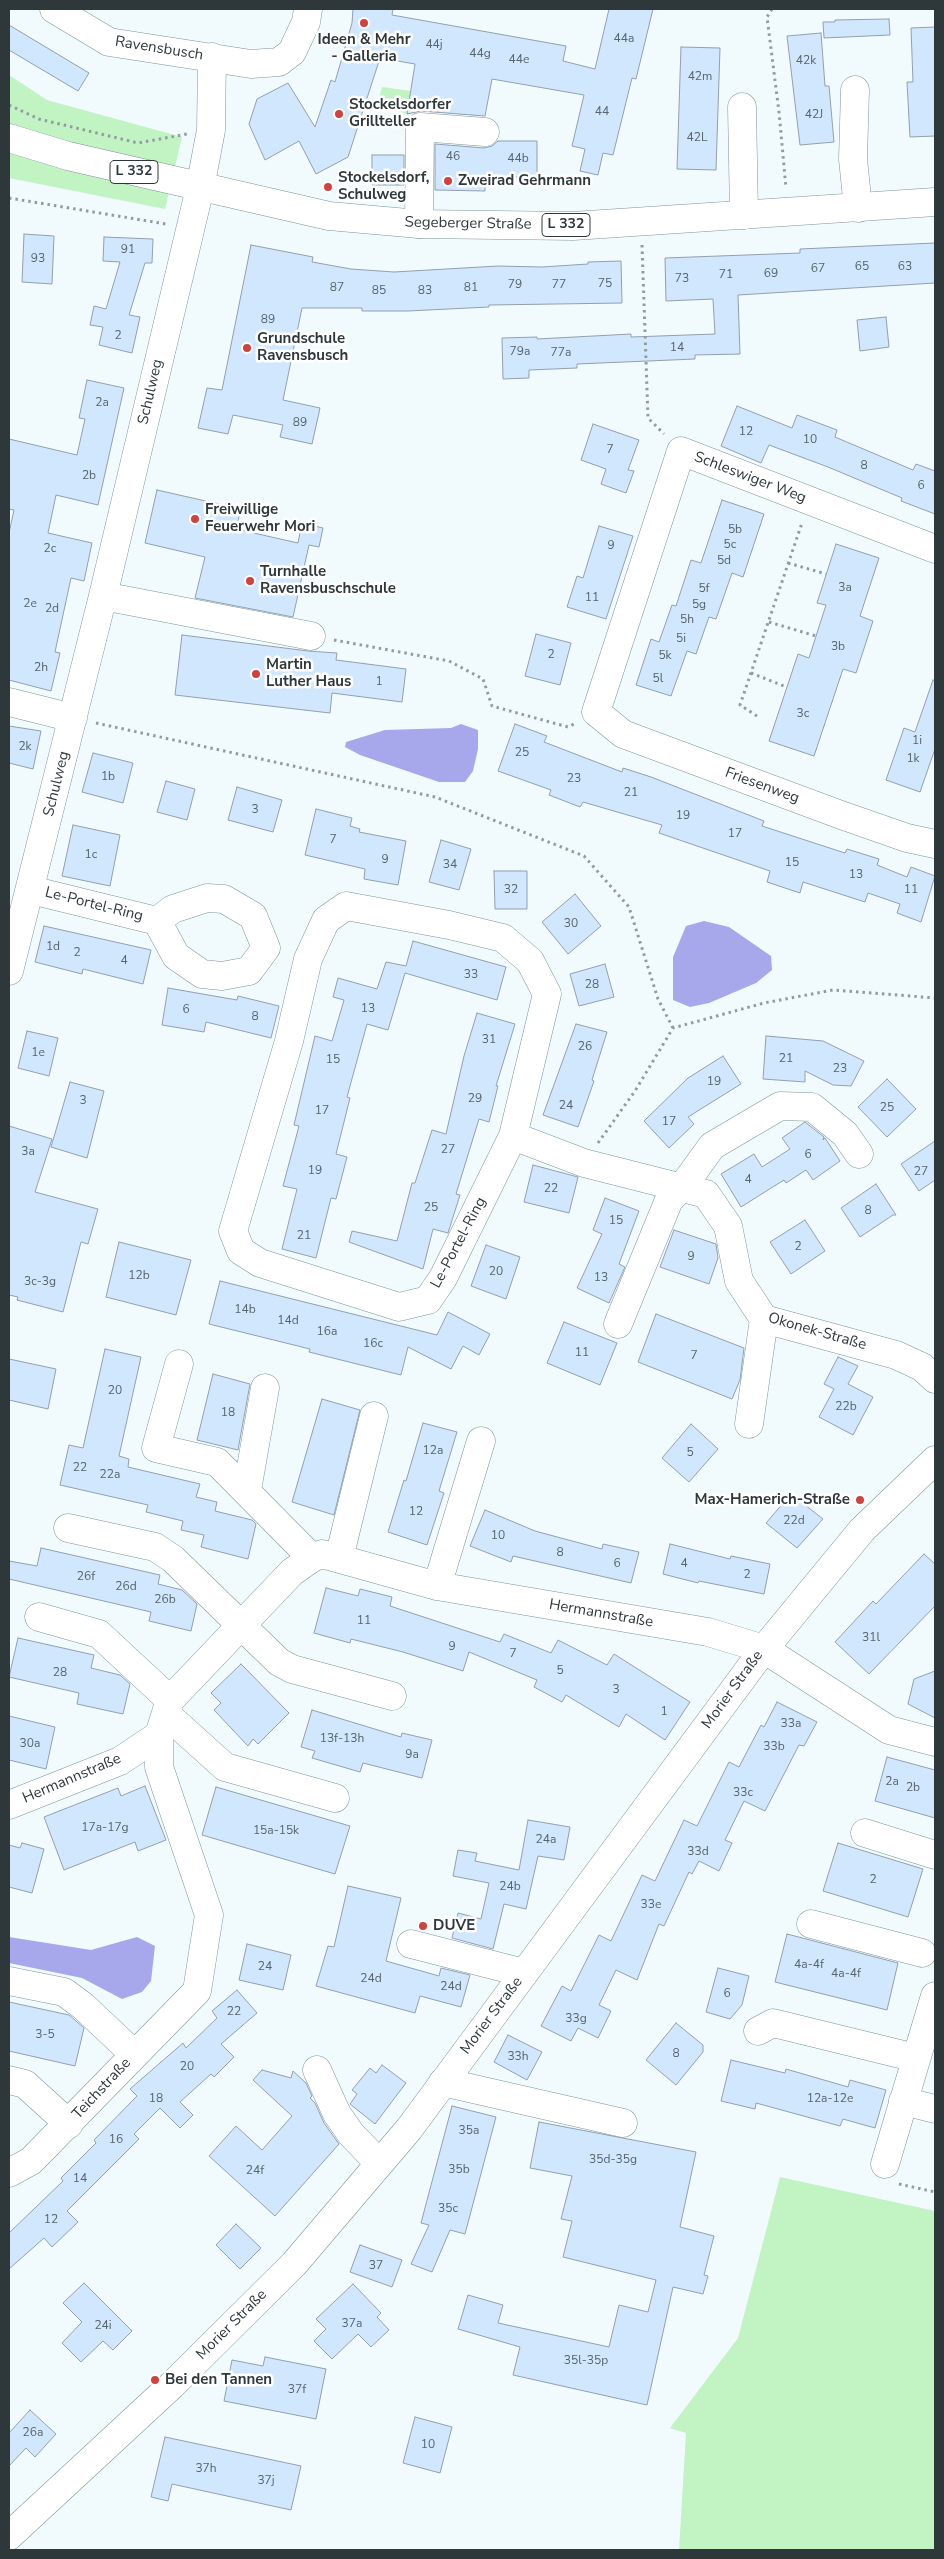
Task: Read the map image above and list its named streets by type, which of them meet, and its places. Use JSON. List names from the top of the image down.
{
  "streets": {
    "street": [
      "Ravensbusch",
      "L 332",
      "Segeberger Straße",
      "Schulweg",
      "Schleswiger Weg",
      "Friesenweg",
      "Le-Portel-Ring",
      "Okonek-Straße",
      "Hermannstraße",
      "Morier Straße",
      "Teichstraße"
    ]
  },
  "crossings": [
    ["Ravensbusch", "Segeberger Straße"],
    ["Ravensbusch", "Schulweg"],
    ["Segeberger Straße", "Schulweg"],
    ["Schulweg", "Le-Portel-Ring"],
    ["Schleswiger Weg", "Friesenweg"],
    ["Le-Portel-Ring", "Okonek-Straße"],
    ["Hermannstraße", "Morier Straße"],
    ["Hermannstraße", "Teichstraße"]
  ],
  "places": [
    "Ideen & Mehr - Galleria",
    "Stockelsdorfer Grillteller",
    "Zweirad Gehrmann",
    "Stockelsdorf, Schulweg",
    "Grundschule Ravensbusch",
    "Freiwillige Feuerwehr Mori",
    "Turnhalle Ravensbuschschule",
    "Martin Luther Haus",
    "Max-Hamerich-Straße",
    "DUVE",
    "Bei den Tannen"
  ],
  "house_numbers": [
    "44a",
    "44j",
    "44g",
    "44e",
    "42k",
    "42m",
    "44",
    "42J",
    "42L",
    "46",
    "44b",
    "91",
    "93",
    "65",
    "63",
    "67",
    "69",
    "71",
    "73",
    "75",
    "79",
    "77",
    "87",
    "81",
    "85",
    "83",
    "89",
    "2",
    "14",
    "79a",
    "77a",
    "2a",
    "89",
    "12",
    "10",
    "7",
    "8",
    "2b",
    "6",
    "5b",
    "5c",
    "9",
    "2c",
    "5d",
    "3a",
    "5f",
    "11",
    "2e",
    "5g",
    "2d",
    "5h",
    "5i",
    "3b",
    "2",
    "5k",
    "2h",
    "5l",
    "1",
    "3c",
    "1i",
    "2k",
    "25",
    "1k",
    "1b",
    "23",
    "21",
    "3",
    "19",
    "17",
    "7",
    "1c",
    "9",
    "15",
    "34",
    "13",
    "32",
    "11",
    "30",
    "1d",
    "2",
    "4",
    "33",
    "28",
    "13",
    "6",
    "8",
    "31",
    "26",
    "1e",
    "21",
    "15",
    "23",
    "19",
    "29",
    "3",
    "24",
    "25",
    "17",
    "17",
    "27",
    "3a",
    "6",
    "19",
    "27",
    "4",
    "22",
    "25",
    "8",
    "15",
    "21",
    "2",
    "9",
    "20",
    "12b",
    "13",
    "3c-3g",
    "14b",
    "14d",
    "16a",
    "16c",
    "11",
    "7",
    "20",
    "22b",
    "18",
    "12a",
    "5",
    "22",
    "22a",
    "12",
    "22d",
    "10",
    "8",
    "6",
    "4",
    "2",
    "26f",
    "26d",
    "26b",
    "11",
    "31l",
    "9",
    "7",
    "5",
    "28",
    "3",
    "1",
    "33a",
    "13f-13h",
    "30a",
    "33b",
    "9a",
    "2a",
    "2b",
    "33c",
    "17a-17g",
    "15a-15k",
    "24a",
    "33d",
    "2",
    "24b",
    "33e",
    "4a-4f",
    "24",
    "4a-4f",
    "24d",
    "24d",
    "6",
    "22",
    "33g",
    "3-5",
    "8",
    "33h",
    "20",
    "18",
    "12a-12e",
    "35a",
    "16",
    "35d-35g",
    "35b",
    "24f",
    "14",
    "35c",
    "12",
    "37",
    "37a",
    "24i",
    "35l-35p",
    "37f",
    "26a",
    "10",
    "37h",
    "37j"
  ]
}
